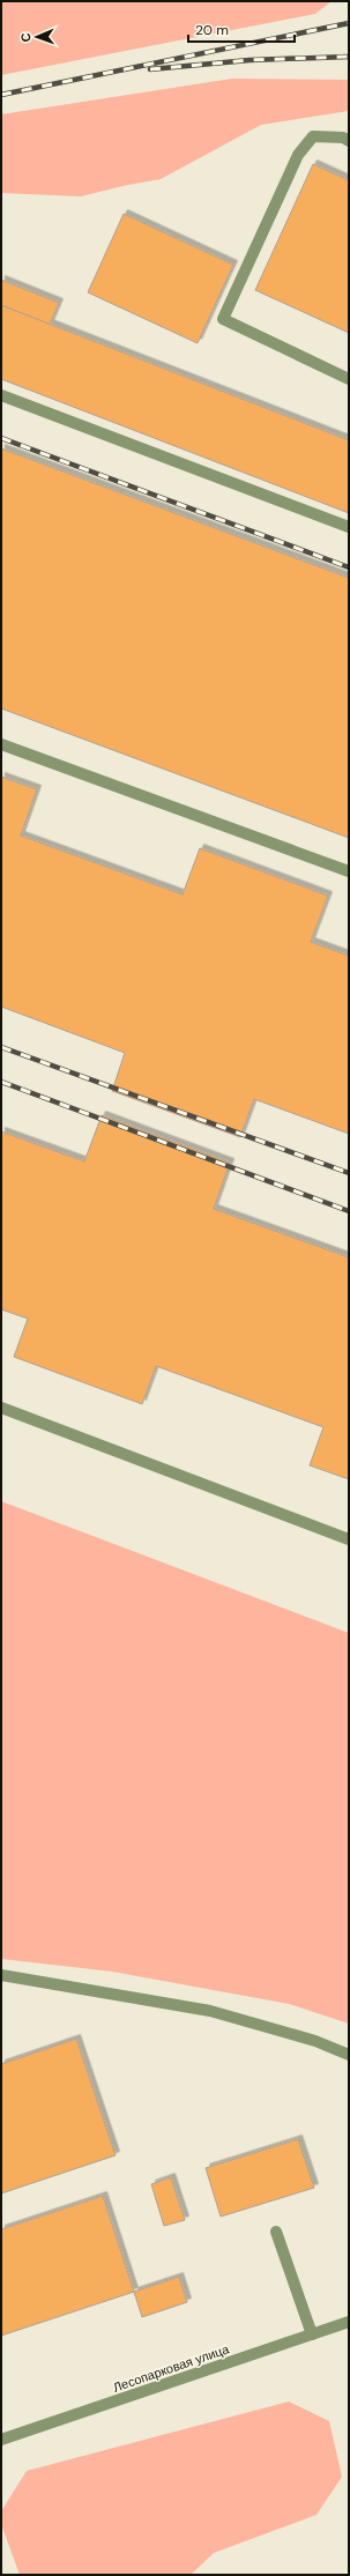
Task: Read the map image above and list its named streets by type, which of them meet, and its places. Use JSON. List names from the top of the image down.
{
  "streets": {
    "street": ["Лесопарковая улица"]
  },
  "scale_bar": "20 m",
  "north": "left"
}
